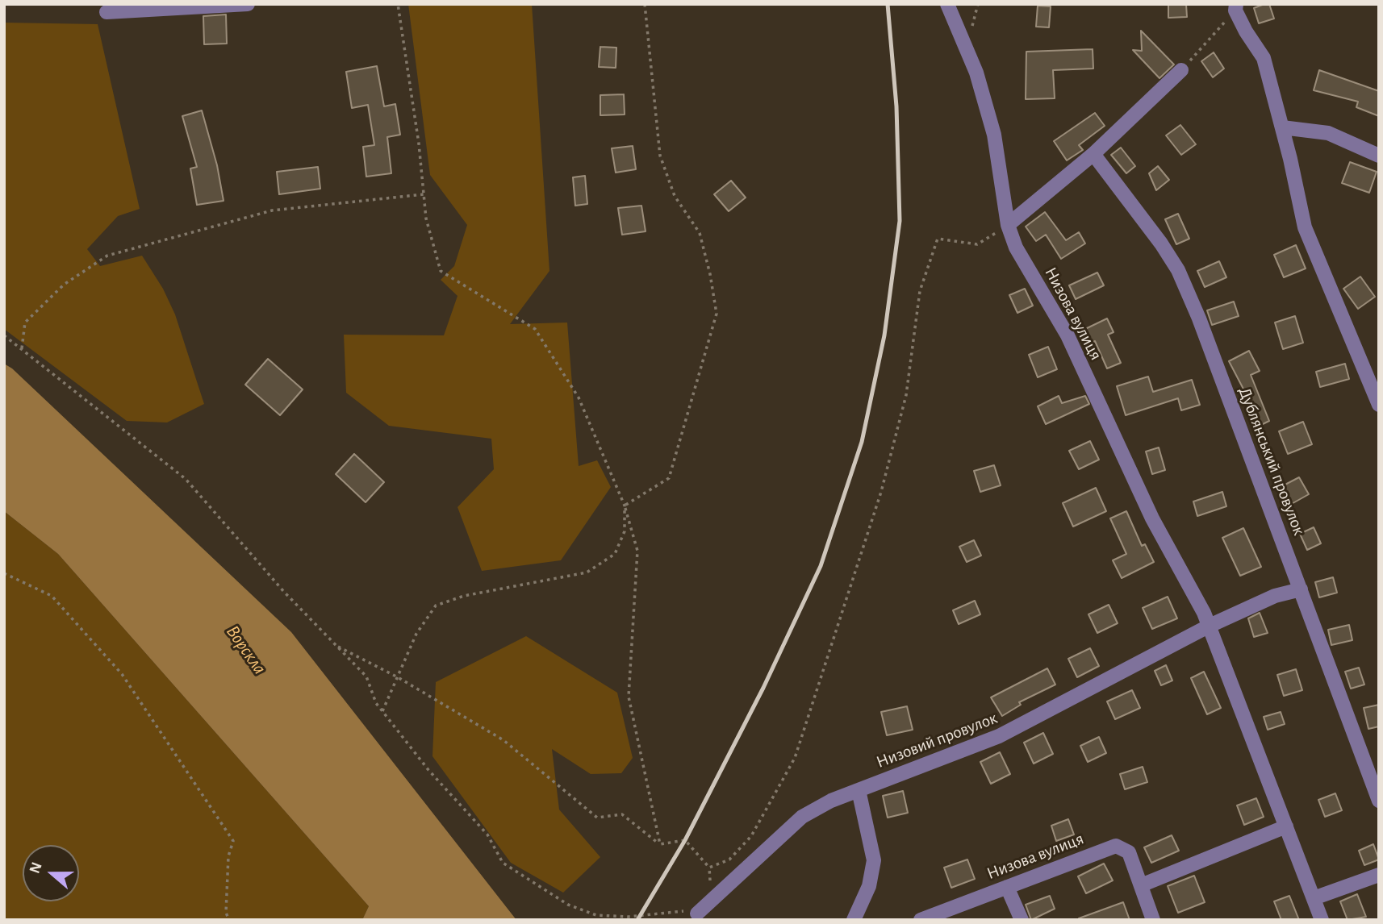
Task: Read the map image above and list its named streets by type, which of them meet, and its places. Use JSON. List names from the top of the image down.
{
  "streets": {
    "street": ["Низова вулиця", "Дублянський провулок", "Низовий провулок"]
  },
  "crossings": [
    ["Низова вулиця", "Низовий провулок"]
  ],
  "water": ["Ворскла"],
  "north": "left"
}
